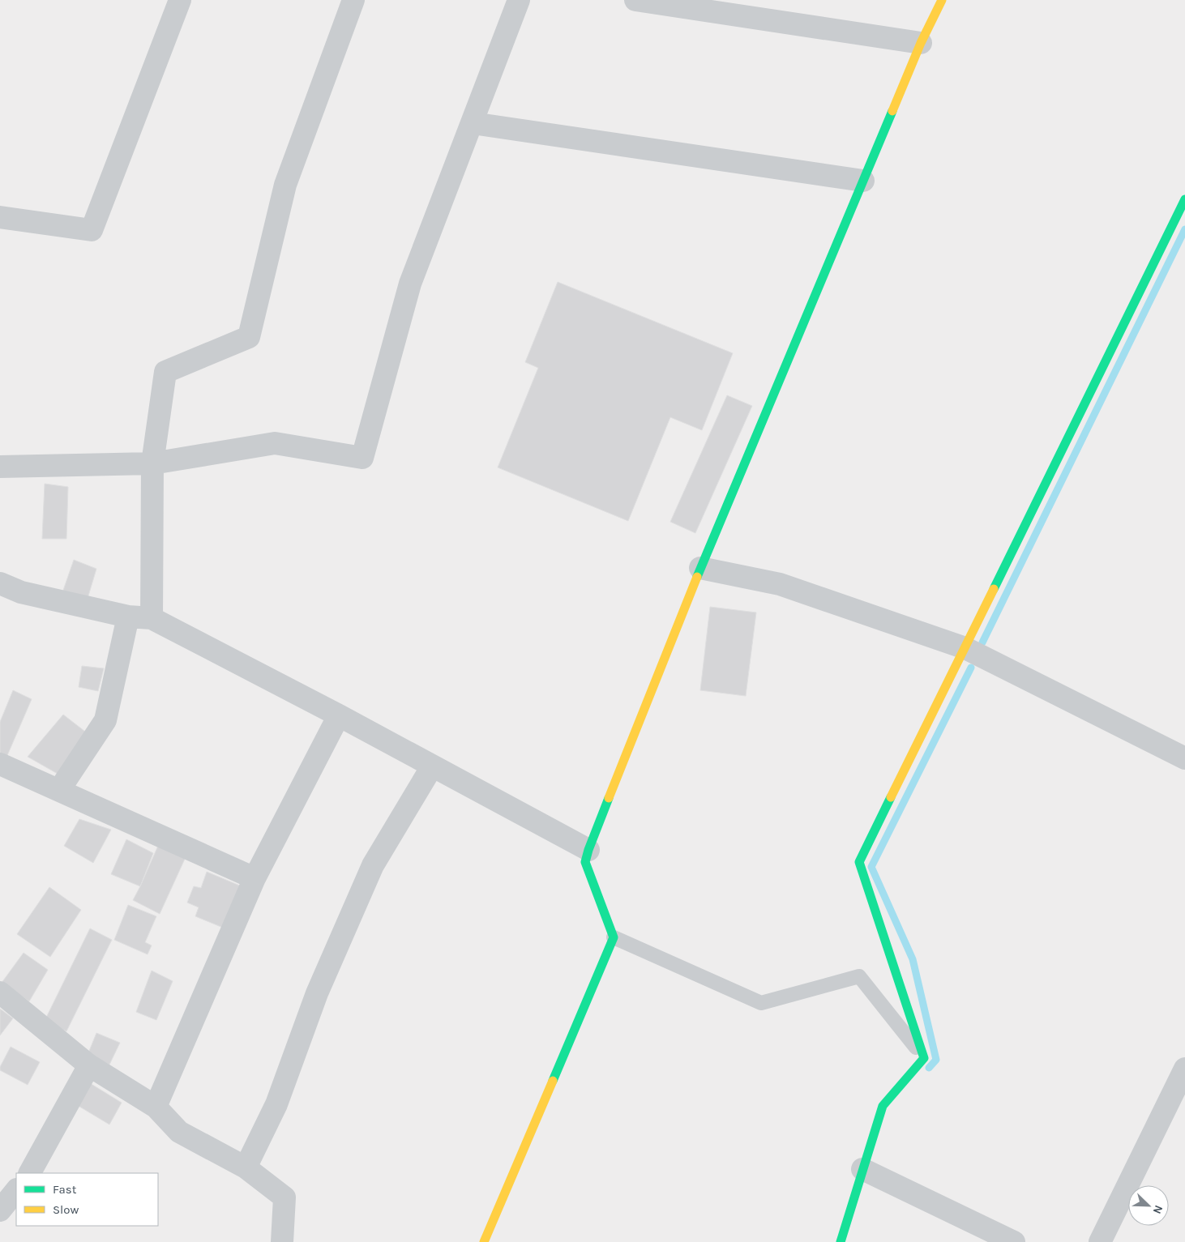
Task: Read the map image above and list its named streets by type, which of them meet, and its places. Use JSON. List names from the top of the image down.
{
  "legend": ["Fast", "Slow"],
  "north": "bottom right"
}
